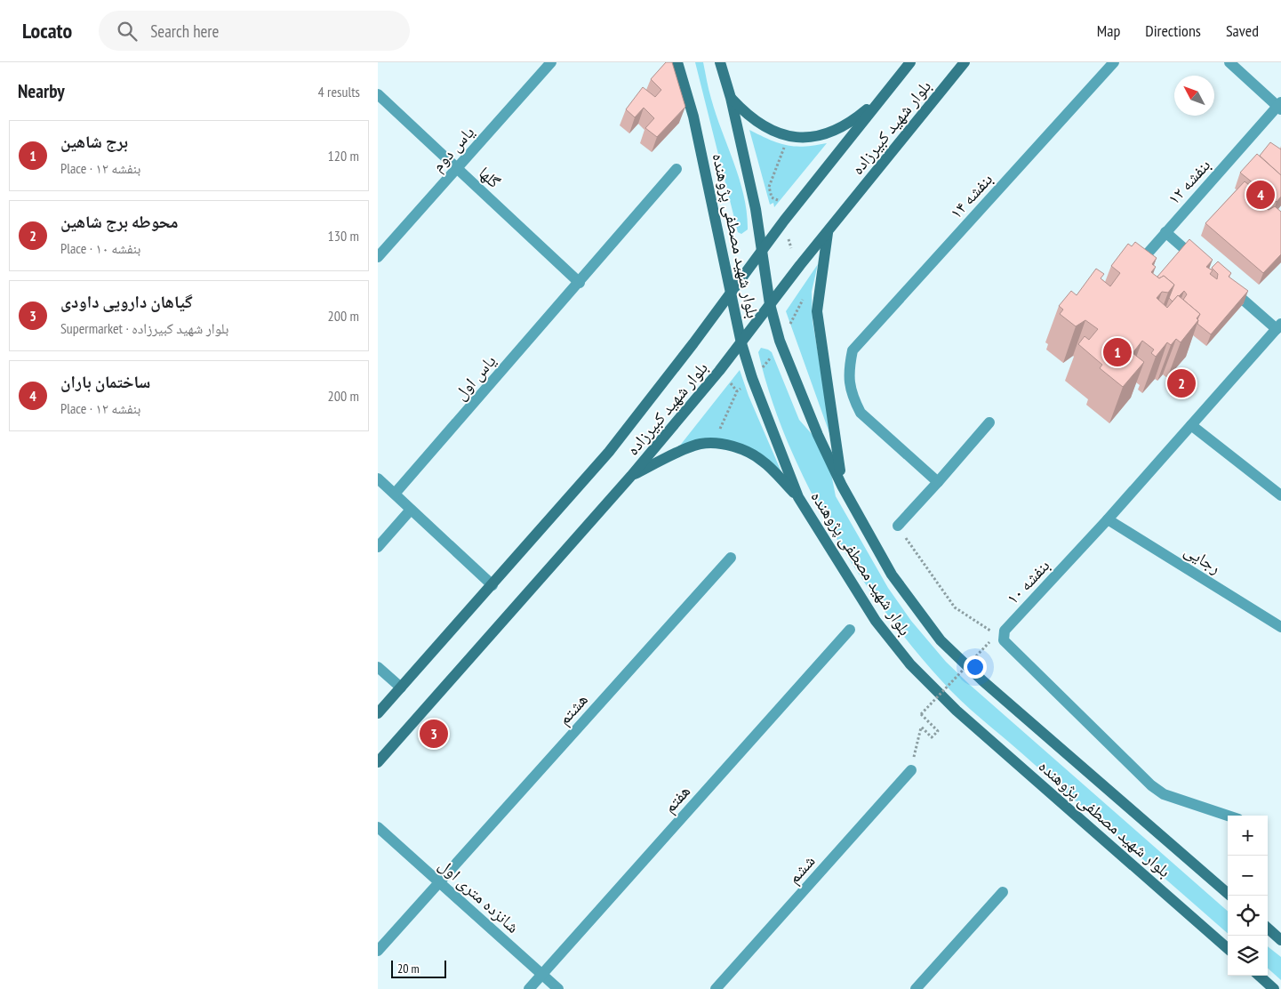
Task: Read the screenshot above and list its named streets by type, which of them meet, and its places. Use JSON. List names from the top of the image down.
{
  "streets": {
    "main road": ["بلوار شهید کبیرزاده", "بلوار شهید مصطفی پژوهنده"],
    "street": [
      "یاس دوم",
      "گلها",
      "بنفشه ۱۲",
      "بنفشه ۱۴",
      "یاس اول",
      "رجایی",
      "بنفشه ۱۰",
      "هشتم",
      "هفتم",
      "ششم",
      "شانزده متری اول"
    ]
  },
  "crossings": [
    ["بلوار شهید کبیرزاده", "بلوار شهید مصطفی پژوهنده"],
    ["یاس دوم", "گلها"],
    ["گلها", "یاس اول"],
    ["رجایی", "بنفشه ۱۰"],
    ["هشتم", "شانزده متری اول"],
    ["هفتم", "شانزده متری اول"]
  ],
  "scale_bar": "20 m",
  "north": "top left",
  "page": {
    "header": "Locato",
    "search": "Search here",
    "nav": ["Map", "Directions", "Saved"],
    "heading": ["Nearby", "4 results"],
    "list": [
      {
        "mark": "1",
        "name": "برج شاهین",
        "note": "Place · بنفشه ۱۲",
        "value": "120 m"
      },
      {
        "mark": "2",
        "name": "محوطه برج شاهین",
        "note": "Place · بنفشه ۱۰",
        "value": "130 m"
      },
      {
        "mark": "3",
        "name": "گیاهان دارویی داودی",
        "note": "Supermarket · بلوار شهید کبیرزاده",
        "value": "200 m"
      },
      {
        "mark": "4",
        "name": "ساختمان باران",
        "note": "Place · بنفشه ۱۲",
        "value": "200 m"
      }
    ],
    "pins": [
      "4",
      "1",
      "2",
      "3"
    ],
    "map_buttons": ["+", "−"],
    "scale": "20 m"
  }
}
